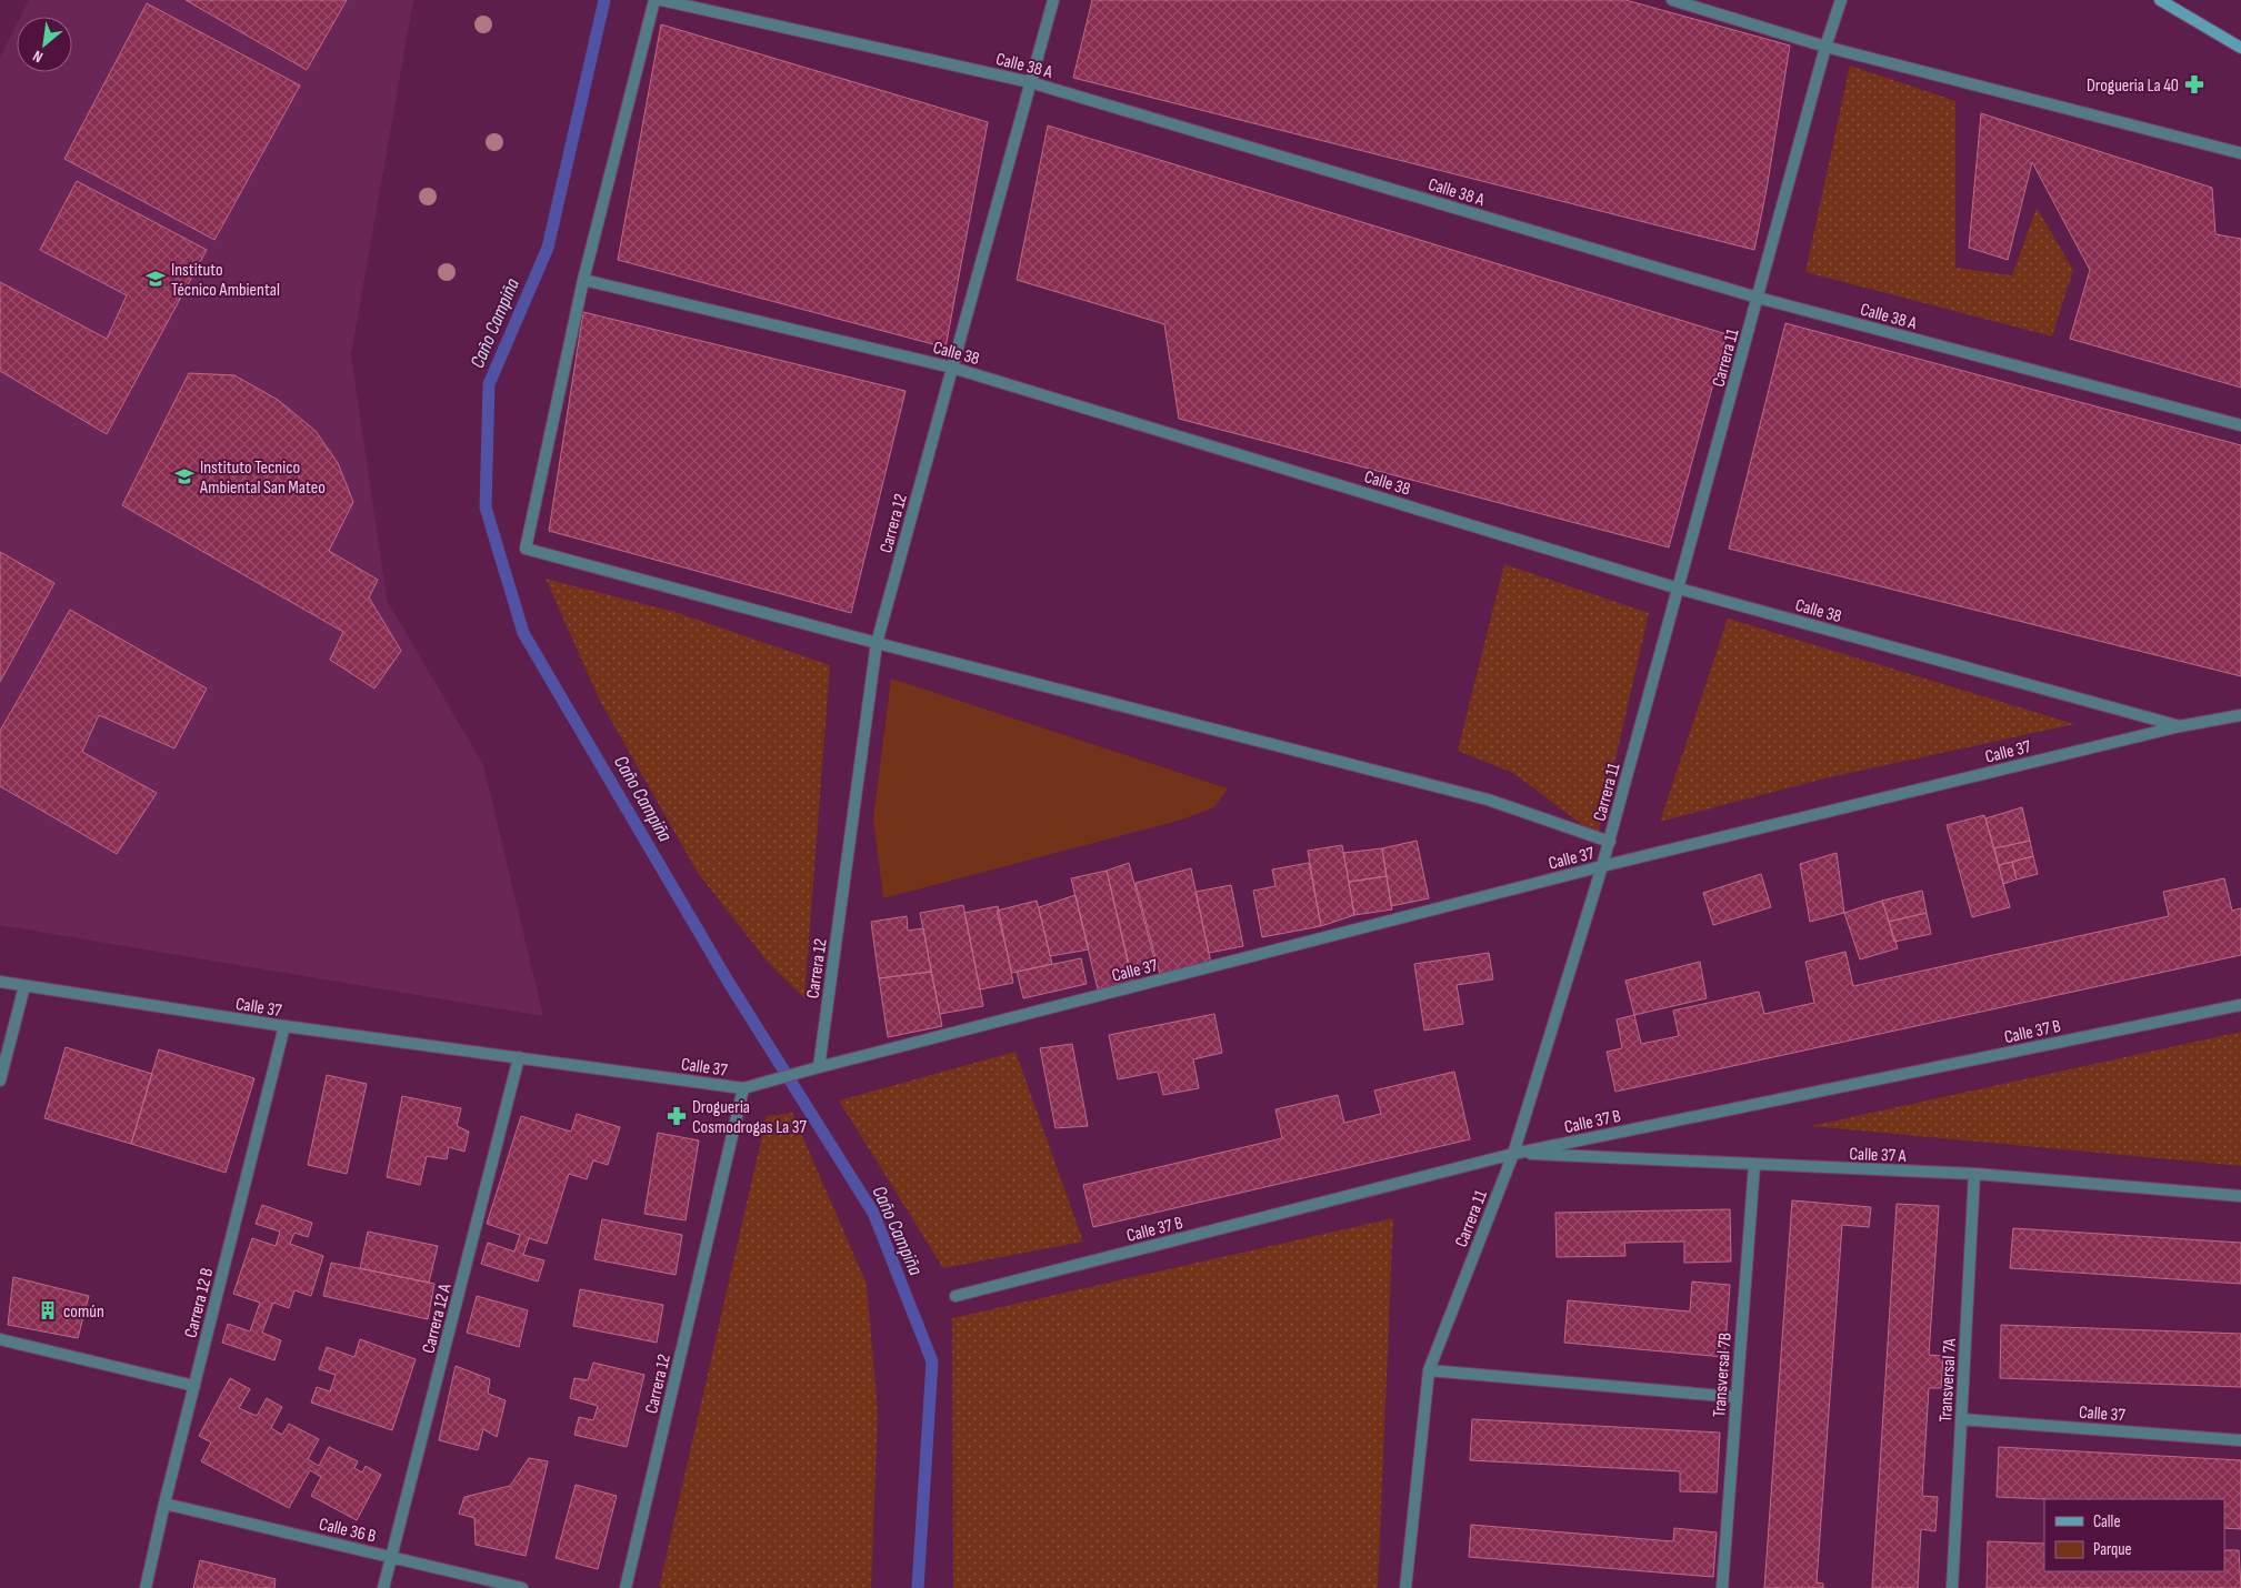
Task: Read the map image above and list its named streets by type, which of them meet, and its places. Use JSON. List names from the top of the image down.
{
  "streets": {
    "street": [
      "Calle 38 A",
      "Calle 38",
      "Carrera 11",
      "Carrera 12",
      "Calle 37",
      "Calle 37 B",
      "Calle 37 A",
      "Carrera 12 B",
      "Carrera 12 A",
      "Transversal 7B",
      "Transversal 7A",
      "Calle 36 B"
    ]
  },
  "crossings": [
    ["Calle 38 A", "Carrera 11"],
    ["Calle 38 A", "Carrera 12"],
    ["Calle 38", "Carrera 11"],
    ["Calle 38", "Carrera 12"],
    ["Calle 38", "Calle 37"],
    ["Carrera 11", "Calle 37"],
    ["Carrera 11", "Calle 37 B"],
    ["Carrera 11", "Calle 37 A"],
    ["Carrera 12", "Calle 37"],
    ["Calle 37", "Carrera 12 B"],
    ["Calle 37", "Carrera 12 A"],
    ["Calle 37", "Transversal 7A"],
    ["Calle 37 B", "Calle 37 A"],
    ["Calle 37 A", "Transversal 7B"],
    ["Calle 37 A", "Transversal 7A"],
    ["Carrera 12 B", "Calle 36 B"],
    ["Carrera 12 A", "Calle 36 B"]
  ],
  "water": ["Caño Campiña"],
  "places": {
    "pharmacy": ["Drogueria La 40", "Drogueria Cosmodrogas La 37"],
    "school or university": ["Instituto Técnico Ambiental", "Instituto Tecnico Ambiental San Mateo"],
    "building": ["común"]
  },
  "legend": ["Calle", "Parque"],
  "north": "bottom left"
}
